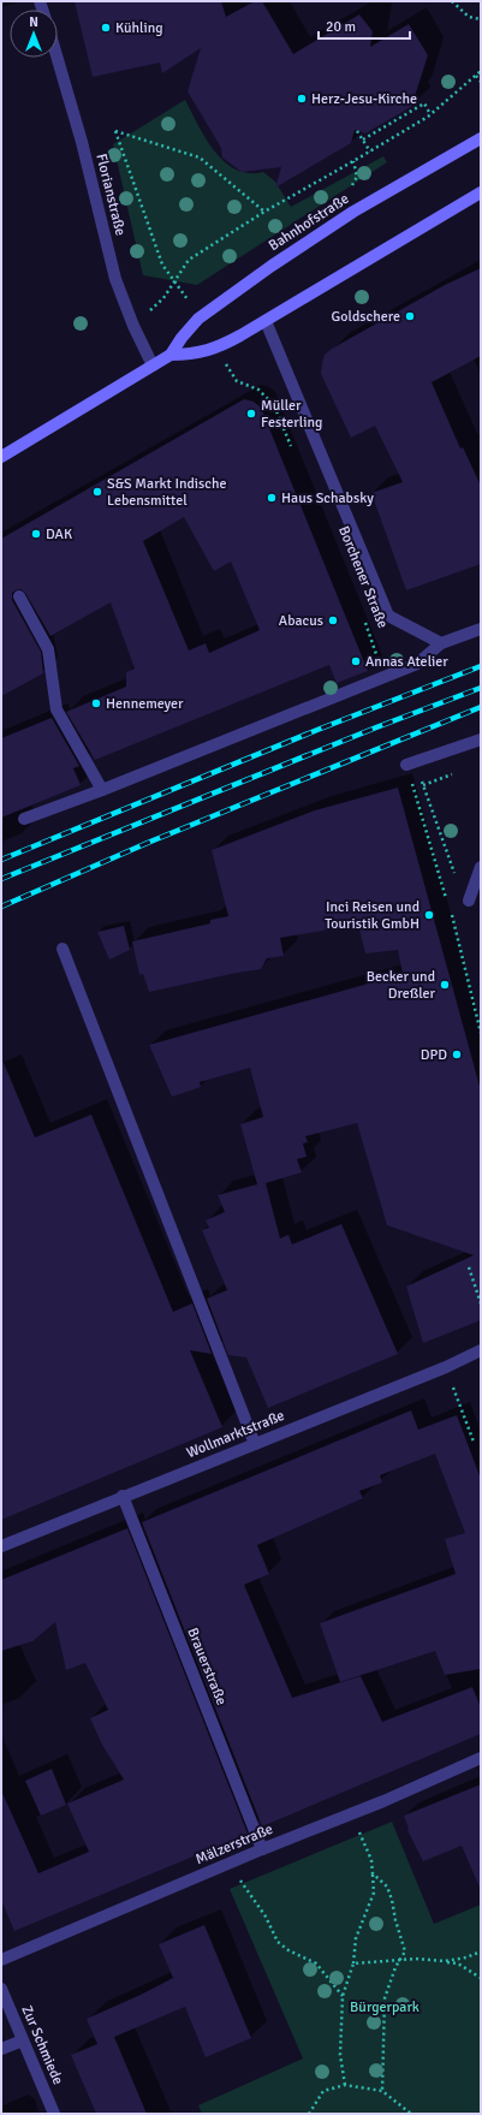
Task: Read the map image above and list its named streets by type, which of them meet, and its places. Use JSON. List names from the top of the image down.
{
  "streets": {
    "main road": ["Bahnhofstraße"],
    "street": [
      "Florianstraße",
      "Borchener Straße",
      "Wollmarktstraße",
      "Brauerstraße",
      "Mälzerstraße",
      "Zur Schmiede"
    ]
  },
  "crossings": [
    ["Florianstraße", "Bahnhofstraße"],
    ["Bahnhofstraße", "Borchener Straße"],
    ["Wollmarktstraße", "Brauerstraße"],
    ["Brauerstraße", "Mälzerstraße"]
  ],
  "parks": ["Bürgerpark"],
  "places": [
    "Kühling",
    "Herz-Jesu-Kirche",
    "Goldschere",
    "Müller Festerling",
    "S&S Markt Indische Lebensmittel",
    "Haus Schabsky",
    "DAK",
    "Abacus",
    "Annas Atelier",
    "Hennemeyer",
    "Inci Reisen und Touristik GmbH",
    "Becker und Dreßler",
    "DPD"
  ],
  "scale_bar": "20 m",
  "north": "top"
}
